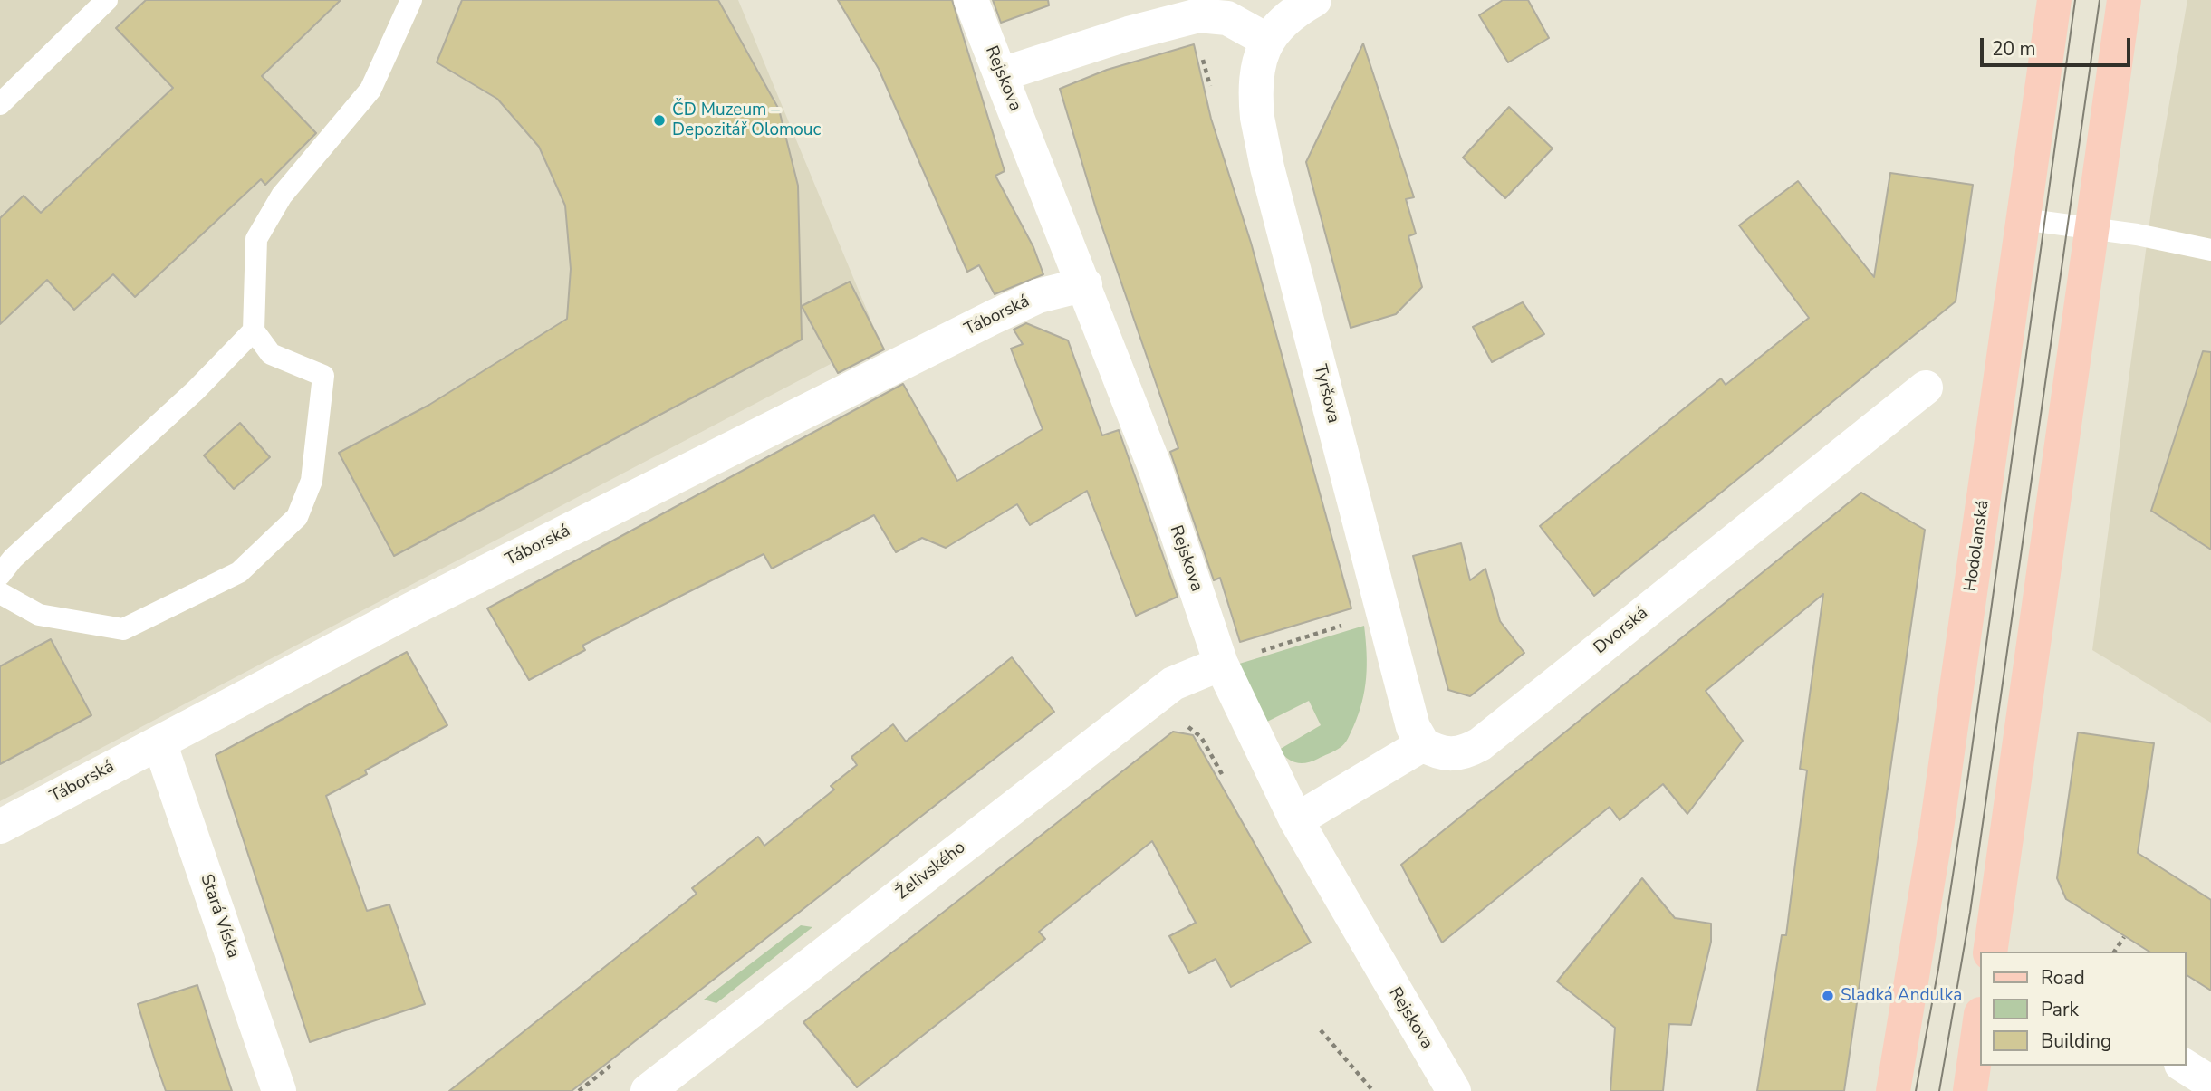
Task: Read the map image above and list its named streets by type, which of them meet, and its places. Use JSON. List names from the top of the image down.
{
  "streets": {
    "main road": ["Hodolanská"],
    "street": [
      "Rejskova",
      "Táborská",
      "Tyršova",
      "Dvorská",
      "Želivského",
      "Stará Víska"
    ]
  },
  "crossings": [
    ["Rejskova", "Táborská"],
    ["Rejskova", "Želivského"],
    ["Táborská", "Stará Víska"],
    ["Tyršova", "Dvorská"]
  ],
  "places": ["ČD Muzeum – Depozitář Olomouc", "Sladká Andulka"],
  "legend": ["Road", "Park", "Building"],
  "scale_bar": "20 m"
}
